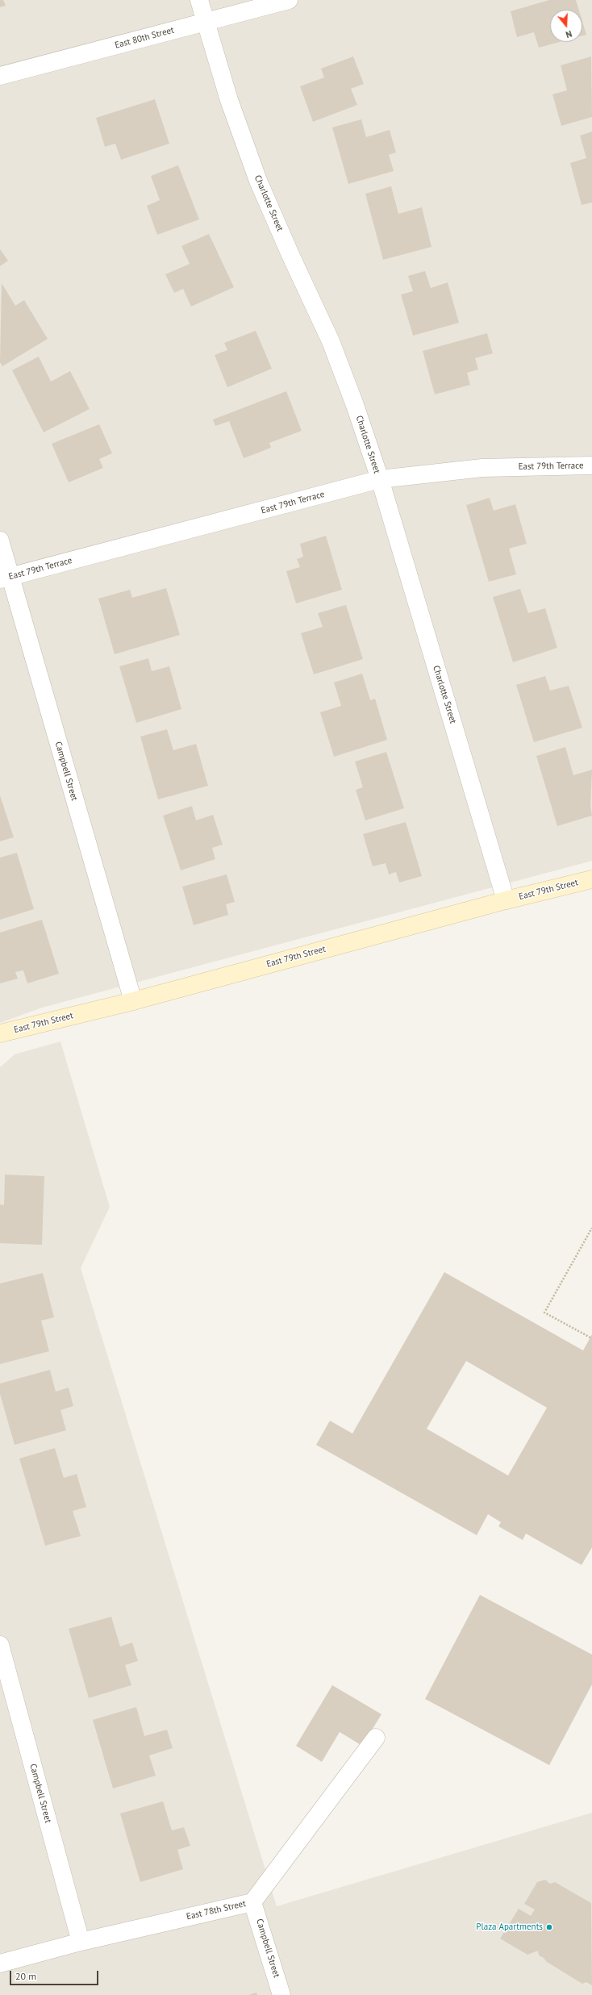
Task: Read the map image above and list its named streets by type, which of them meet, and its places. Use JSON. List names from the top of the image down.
{
  "streets": {
    "street": [
      "East 80th Street",
      "Charlotte Street",
      "East 79th Terrace",
      "Campbell Street",
      "East 79th Street",
      "East 78th Street"
    ]
  },
  "crossings": [
    ["East 80th Street", "Charlotte Street"],
    ["Charlotte Street", "East 79th Terrace"],
    ["Charlotte Street", "East 79th Street"],
    ["East 79th Terrace", "Campbell Street"],
    ["Campbell Street", "East 79th Street"],
    ["Campbell Street", "East 78th Street"]
  ],
  "places": ["Plaza Apartments"],
  "scale_bar": "20 m",
  "north": "bottom"
}
